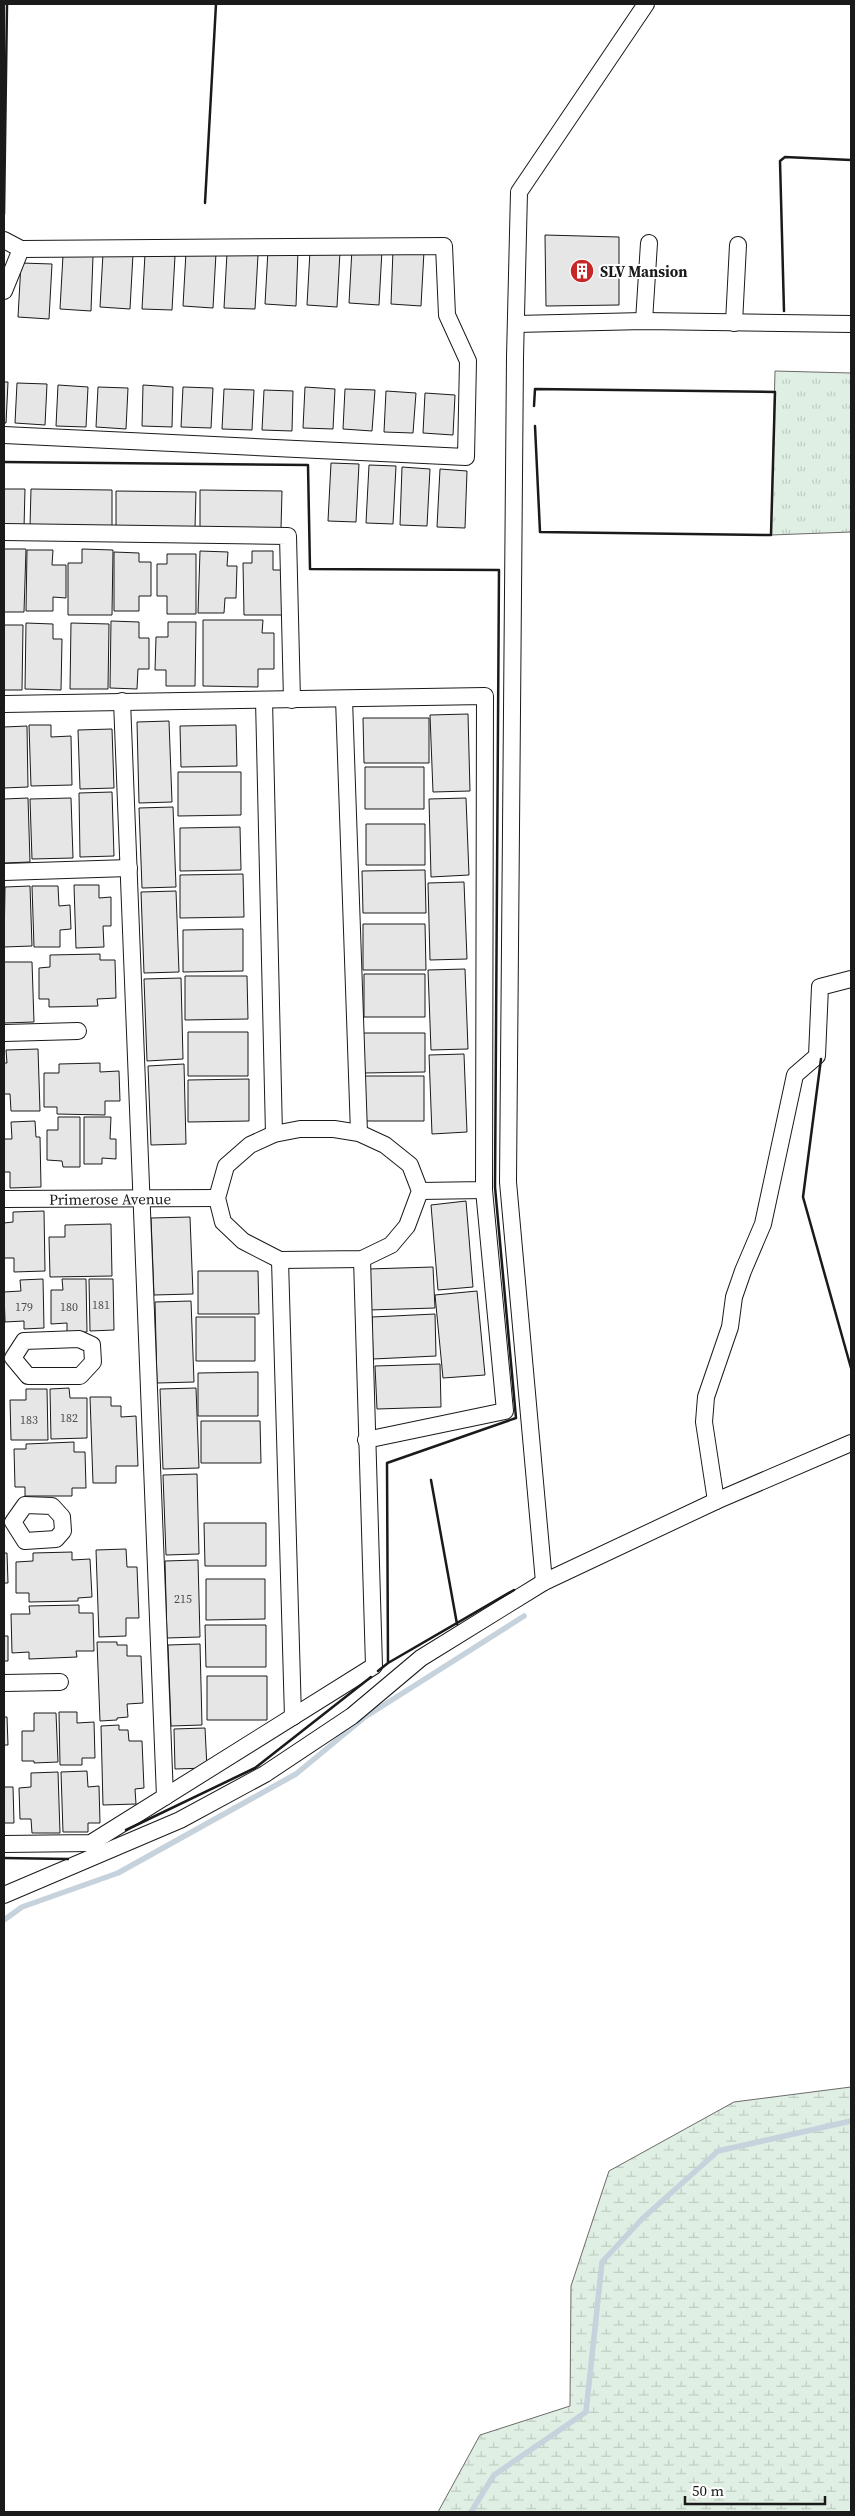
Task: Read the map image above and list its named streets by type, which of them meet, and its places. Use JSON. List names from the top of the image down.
{
  "streets": {
    "street": ["Primerose Avenue"]
  },
  "places": {
    "building": ["SLV Mansion"]
  },
  "house_numbers": [
    "181",
    "179",
    "180",
    "182",
    "183",
    "215"
  ],
  "scale_bar": "50 m"
}
